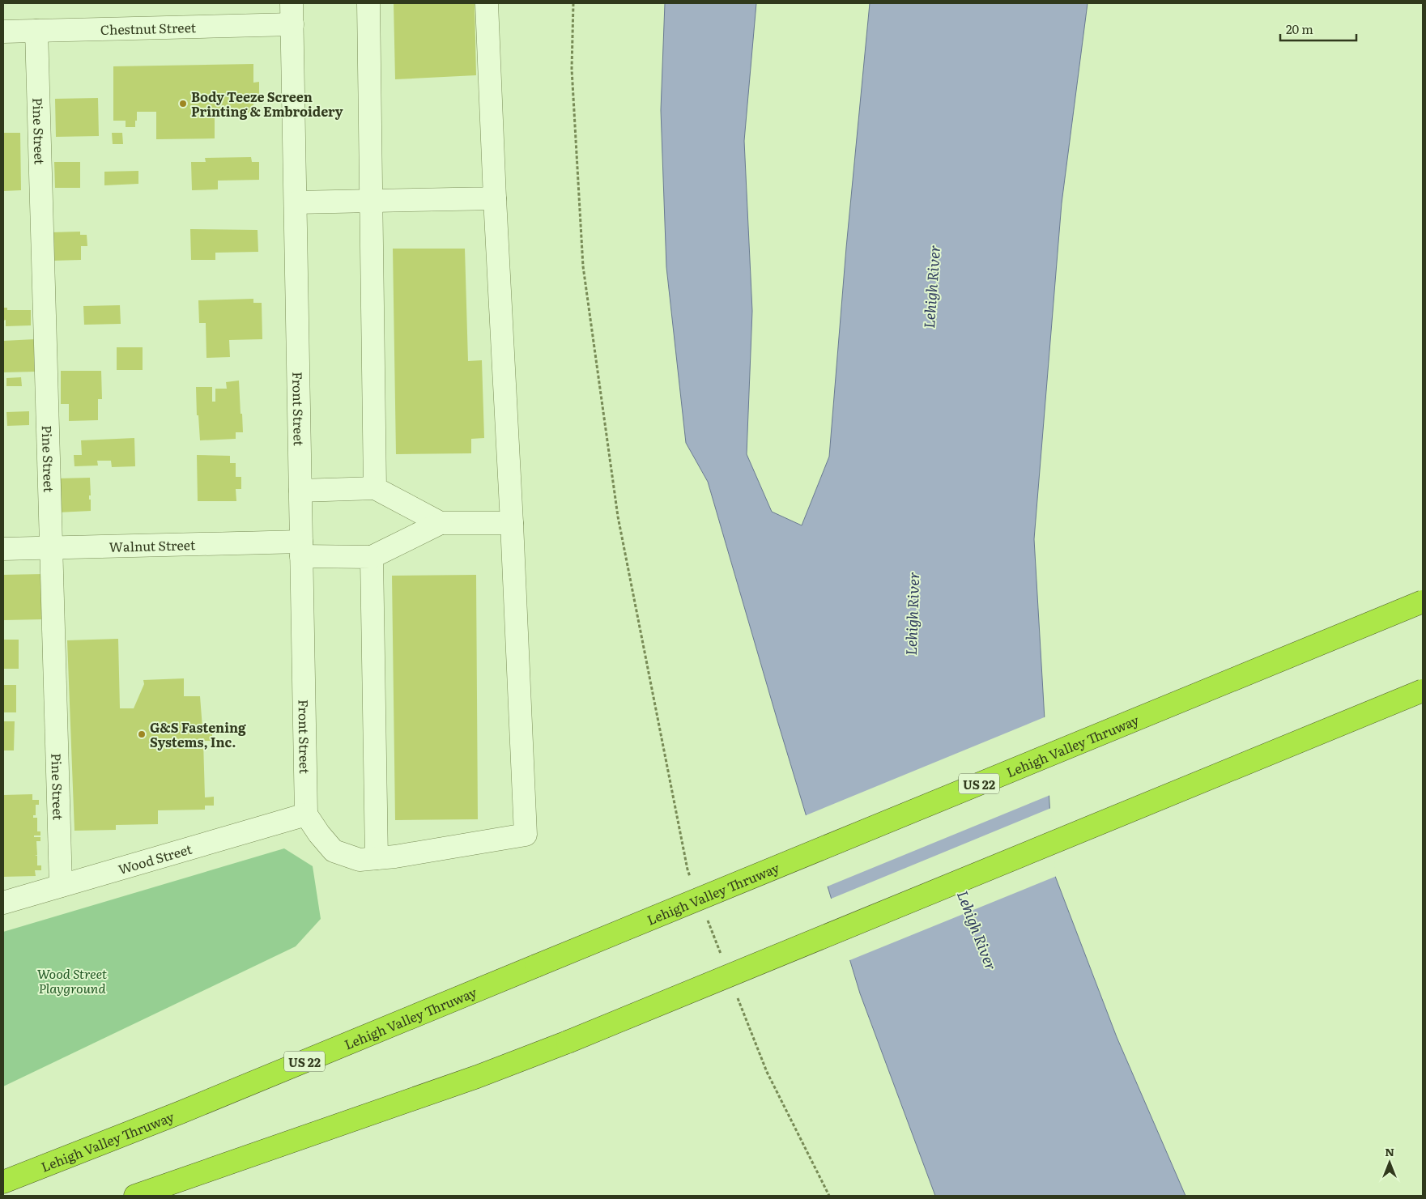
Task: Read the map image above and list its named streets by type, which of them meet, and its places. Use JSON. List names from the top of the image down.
{
  "streets": {
    "highway": ["Lehigh Valley Thruway", "US 22"],
    "street": [
      "Chestnut Street",
      "Pine Street",
      "Front Street",
      "Walnut Street",
      "Wood Street"
    ]
  },
  "crossings": [
    ["Chestnut Street", "Pine Street"],
    ["Chestnut Street", "Front Street"],
    ["Pine Street", "Walnut Street"],
    ["Pine Street", "Wood Street"],
    ["Front Street", "Walnut Street"],
    ["Front Street", "Wood Street"]
  ],
  "water": ["Lehigh River"],
  "parks": ["Wood Street Playground"],
  "places": ["Body Teeze Screen Printing & Embroidery", "G&S Fastening Systems, Inc."],
  "scale_bar": "20 m",
  "north": "top"
}
